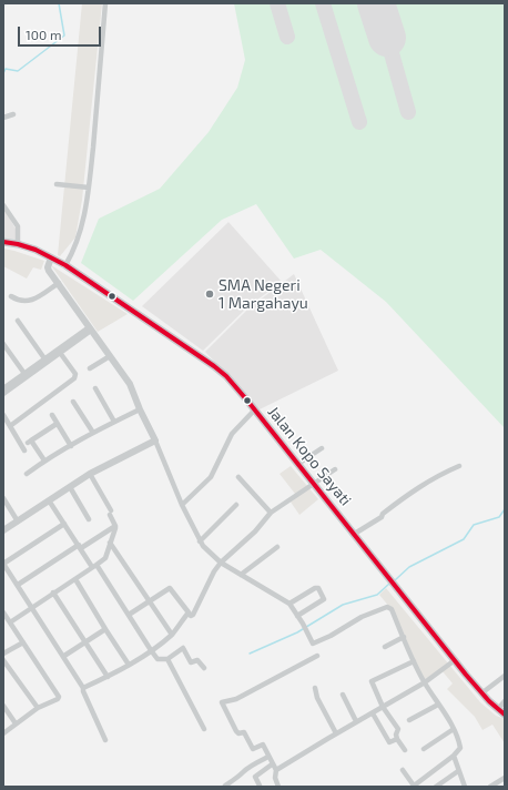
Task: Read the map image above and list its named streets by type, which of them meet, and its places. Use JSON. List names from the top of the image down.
{
  "streets": {
    "main road": ["Jalan Kopo Sayati"]
  },
  "places": ["SMA Negeri 1 Margahayu"],
  "scale_bar": "100 m"
}
